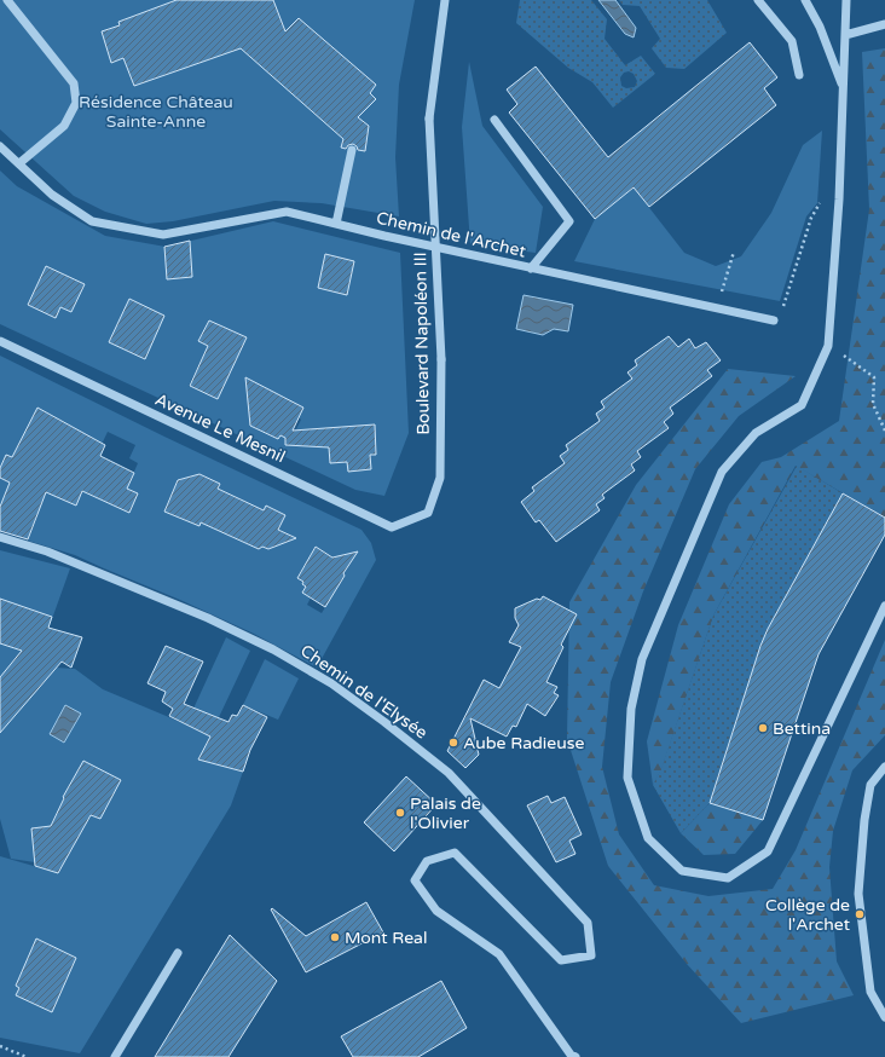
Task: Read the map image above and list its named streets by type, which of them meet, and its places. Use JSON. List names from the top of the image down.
{
  "streets": {
    "street": [
      "Chemin de l'Archet",
      "Boulevard Napoléon III",
      "Avenue Le Mesnil",
      "Chemin de l'Elysée"
    ]
  },
  "crossings": [
    ["Boulevard Napoléon III", "Avenue Le Mesnil"]
  ],
  "parks": ["Résidence Château Sainte-Anne"],
  "places": [
    "Bettina",
    "Aube Radieuse",
    "Palais de l'Olivier",
    "Collège de l'Archet",
    "Mont Real"
  ]
}
